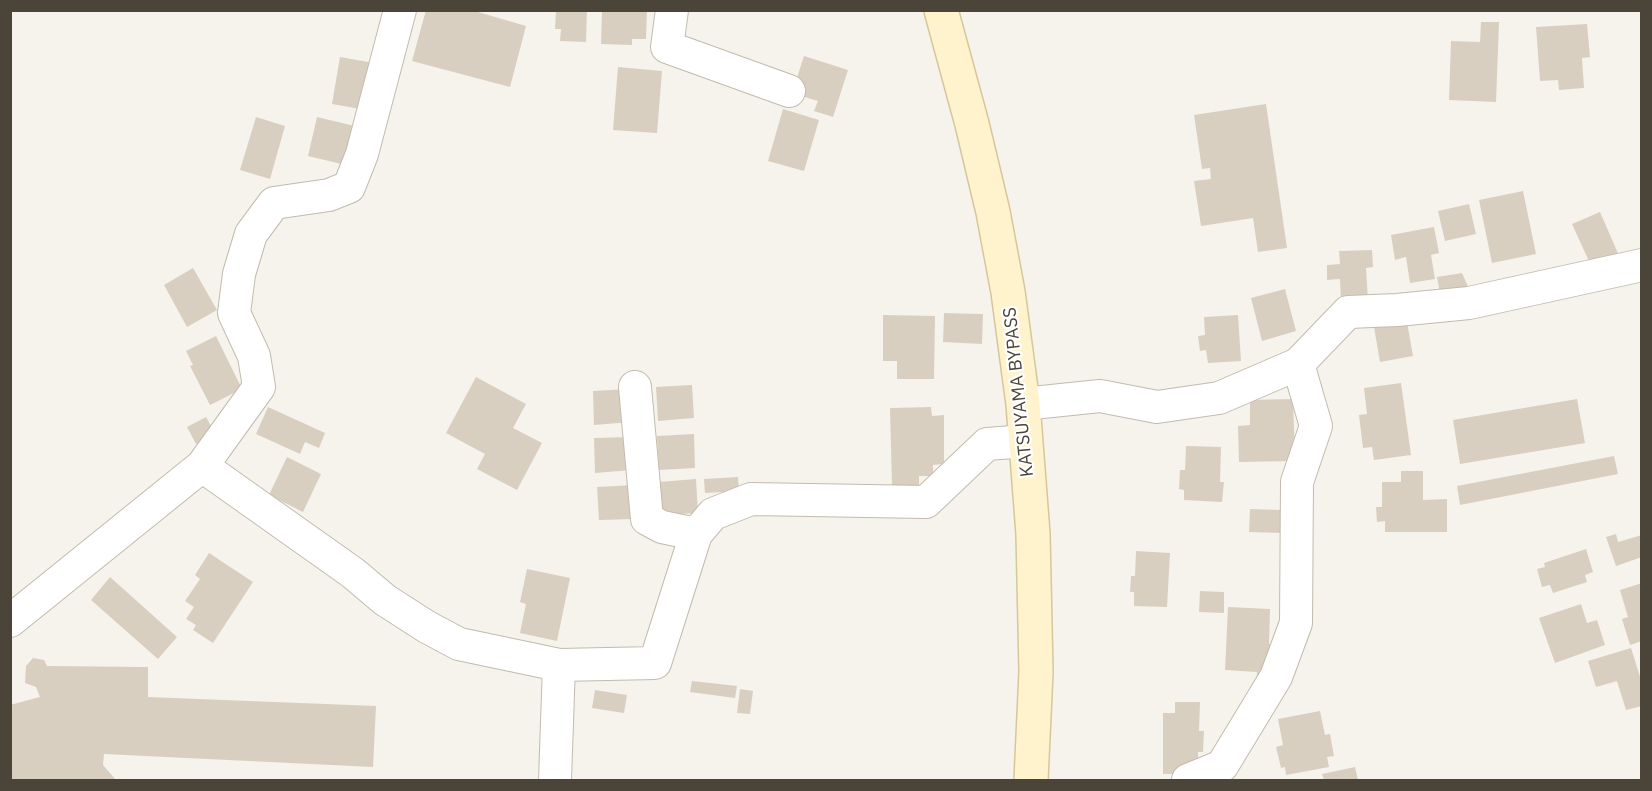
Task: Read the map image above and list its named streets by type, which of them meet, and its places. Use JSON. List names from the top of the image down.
{
  "streets": {
    "main road": ["KATSUYAMA BYPASS"]
  }
}
